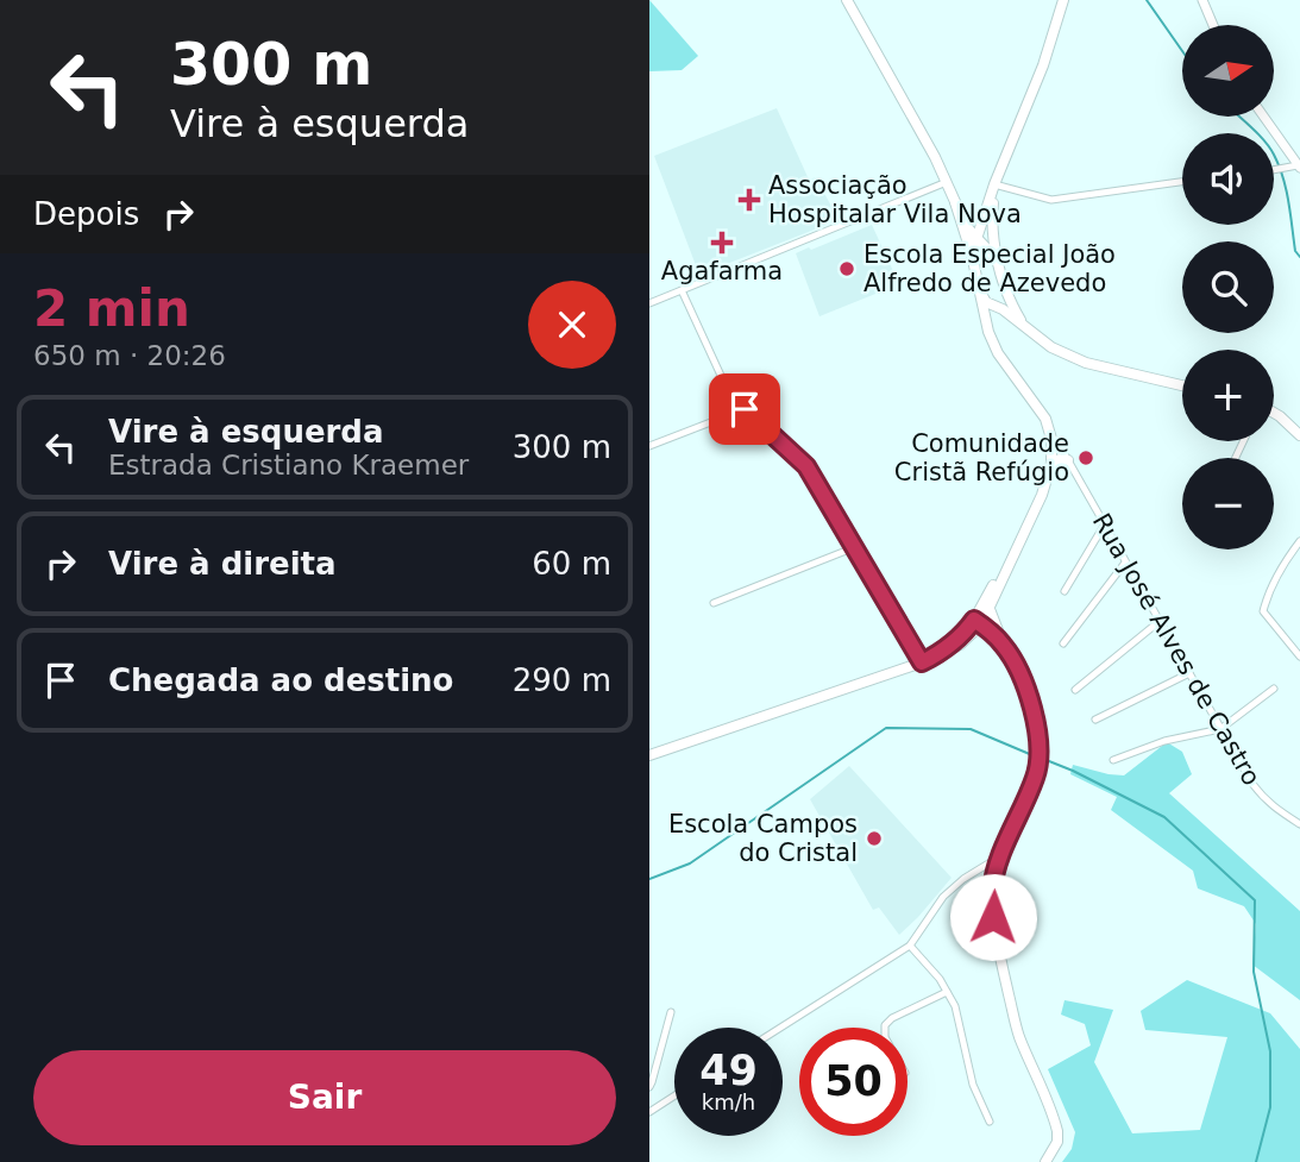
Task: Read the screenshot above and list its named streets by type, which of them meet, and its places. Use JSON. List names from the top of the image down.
{
  "streets": {
    "street": ["Rua José Alves de Castro"]
  },
  "places": {
    "health": ["Associação Hospitalar Vila Nova", "Agafarma"],
    "other": ["Escola Especial João Alfredo de Azevedo", "Comunidade Cristã Refúgio", "Escola Campos do Cristal"]
  },
  "north": "right",
  "page": {
    "turn": ["300 m", "Vire à esquerda"],
    "map_buttons": ["+", "−"],
    "then": "Depois",
    "heading": ["2 min", "650 m · 20:26"],
    "list": [
      {
        "name": "Vire à esquerda",
        "note": "Estrada Cristiano Kraemer",
        "value": "300 m"
      },
      {
        "name": "Vire à direita",
        "value": "60 m"
      },
      {
        "name": "Chegada ao destino",
        "value": "290 m"
      }
    ],
    "speed": "49 km/h",
    "limit": "50",
    "buttons": "Sair"
  }
}
